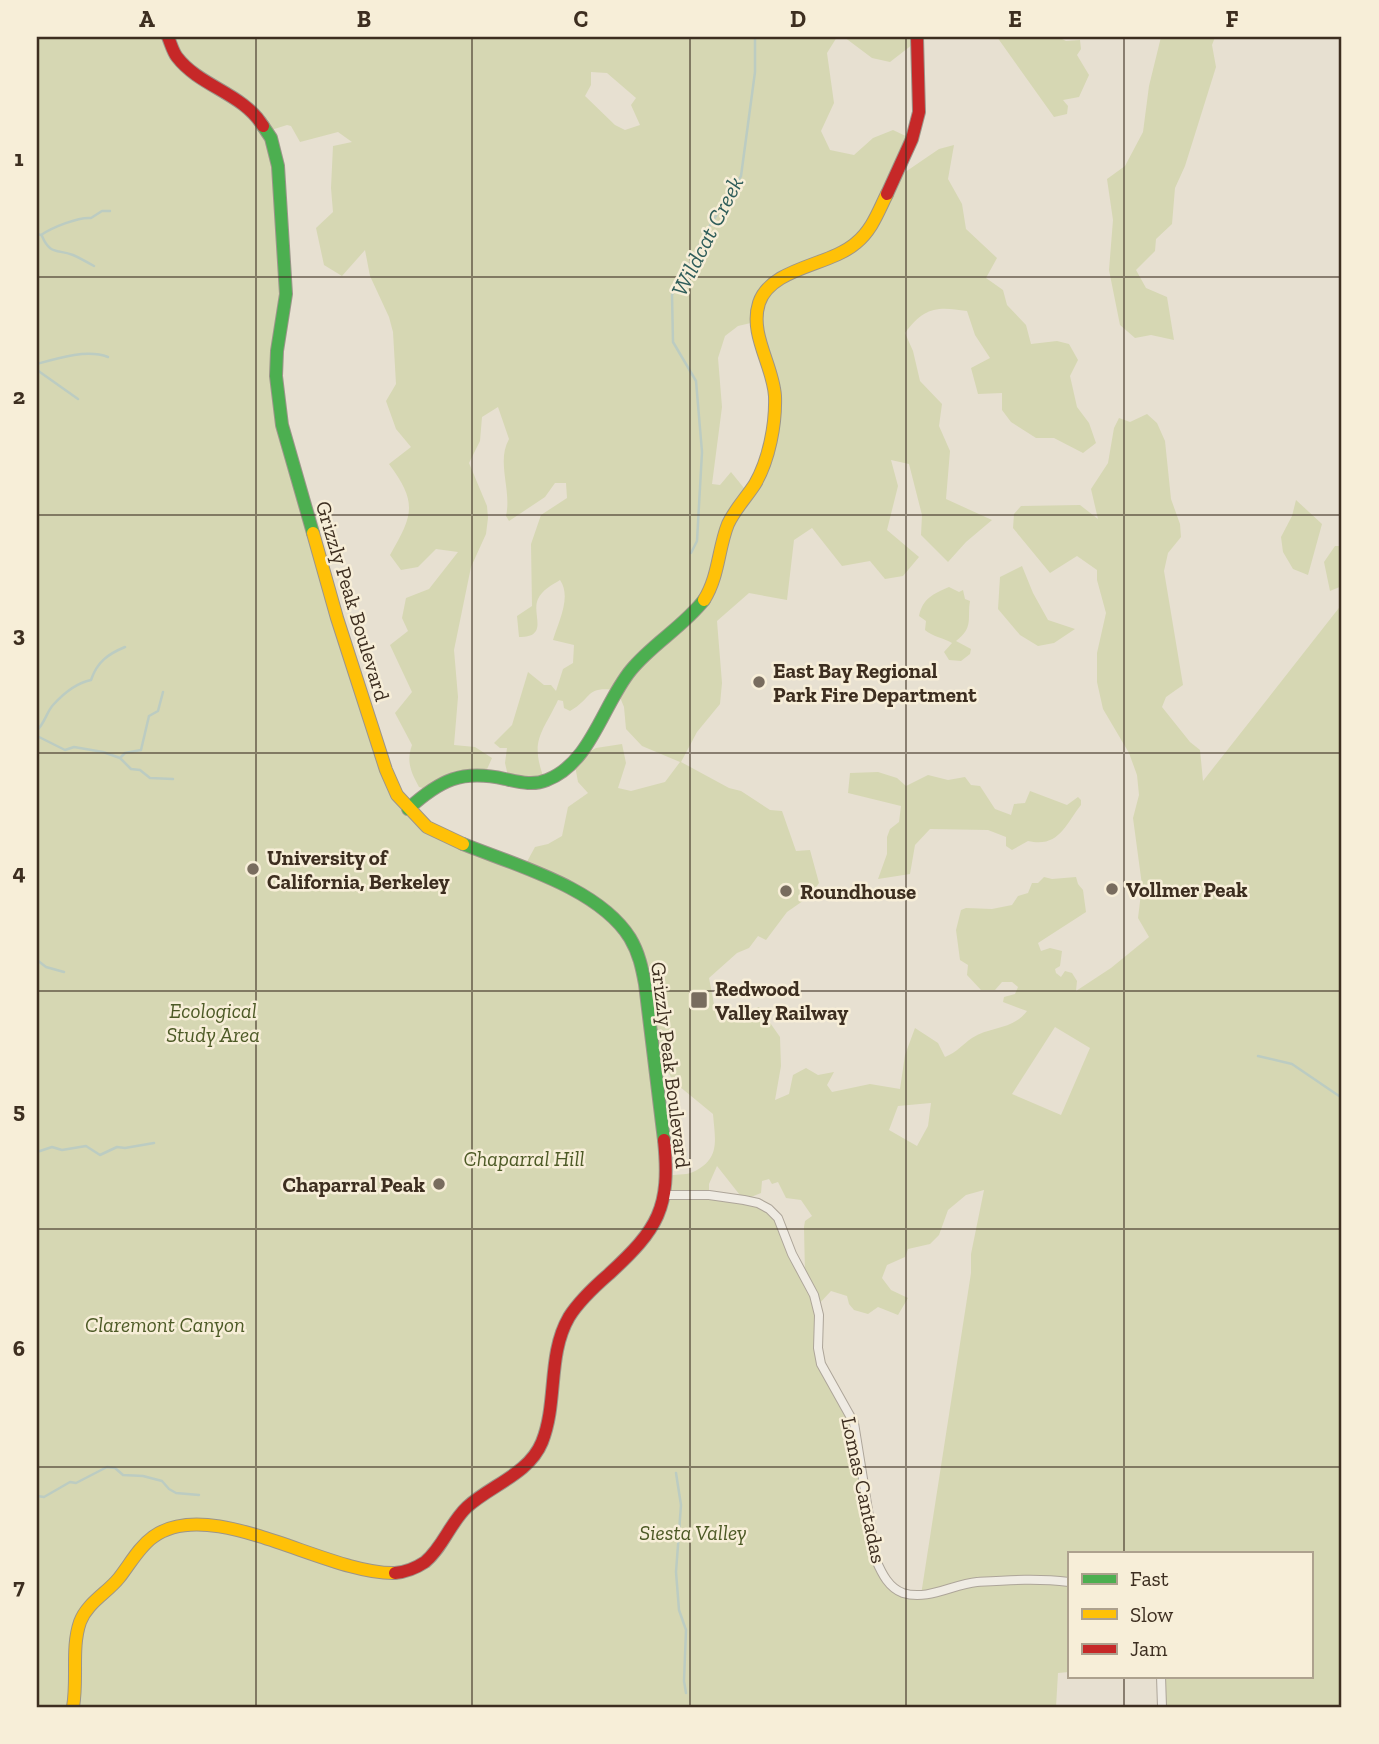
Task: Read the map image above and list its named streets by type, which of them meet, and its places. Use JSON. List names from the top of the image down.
{
  "streets": {
    "street": ["Grizzly Peak Boulevard", "Lomas Cantadas"]
  },
  "crossings": [
    ["Grizzly Peak Boulevard", "Lomas Cantadas"]
  ],
  "water": ["Wildcat Creek"],
  "parks": [
    "Ecological Study Area",
    "Chaparral Hill",
    "Claremont Canyon",
    "Siesta Valley"
  ],
  "places": {
    "other": [
      "East Bay Regional Park Fire Department",
      "University of California, Berkeley",
      "Vollmer Peak",
      "Roundhouse",
      "Chaparral Peak"
    ],
    "transit": ["Redwood Valley Railway"]
  },
  "legend": ["Fast", "Slow", "Jam"],
  "grid": {
    "columns": [
      "A",
      "B",
      "C",
      "D",
      "E",
      "F"
    ],
    "rows": [
      "1",
      "2",
      "3",
      "4",
      "5",
      "6",
      "7"
    ]
  }
}
